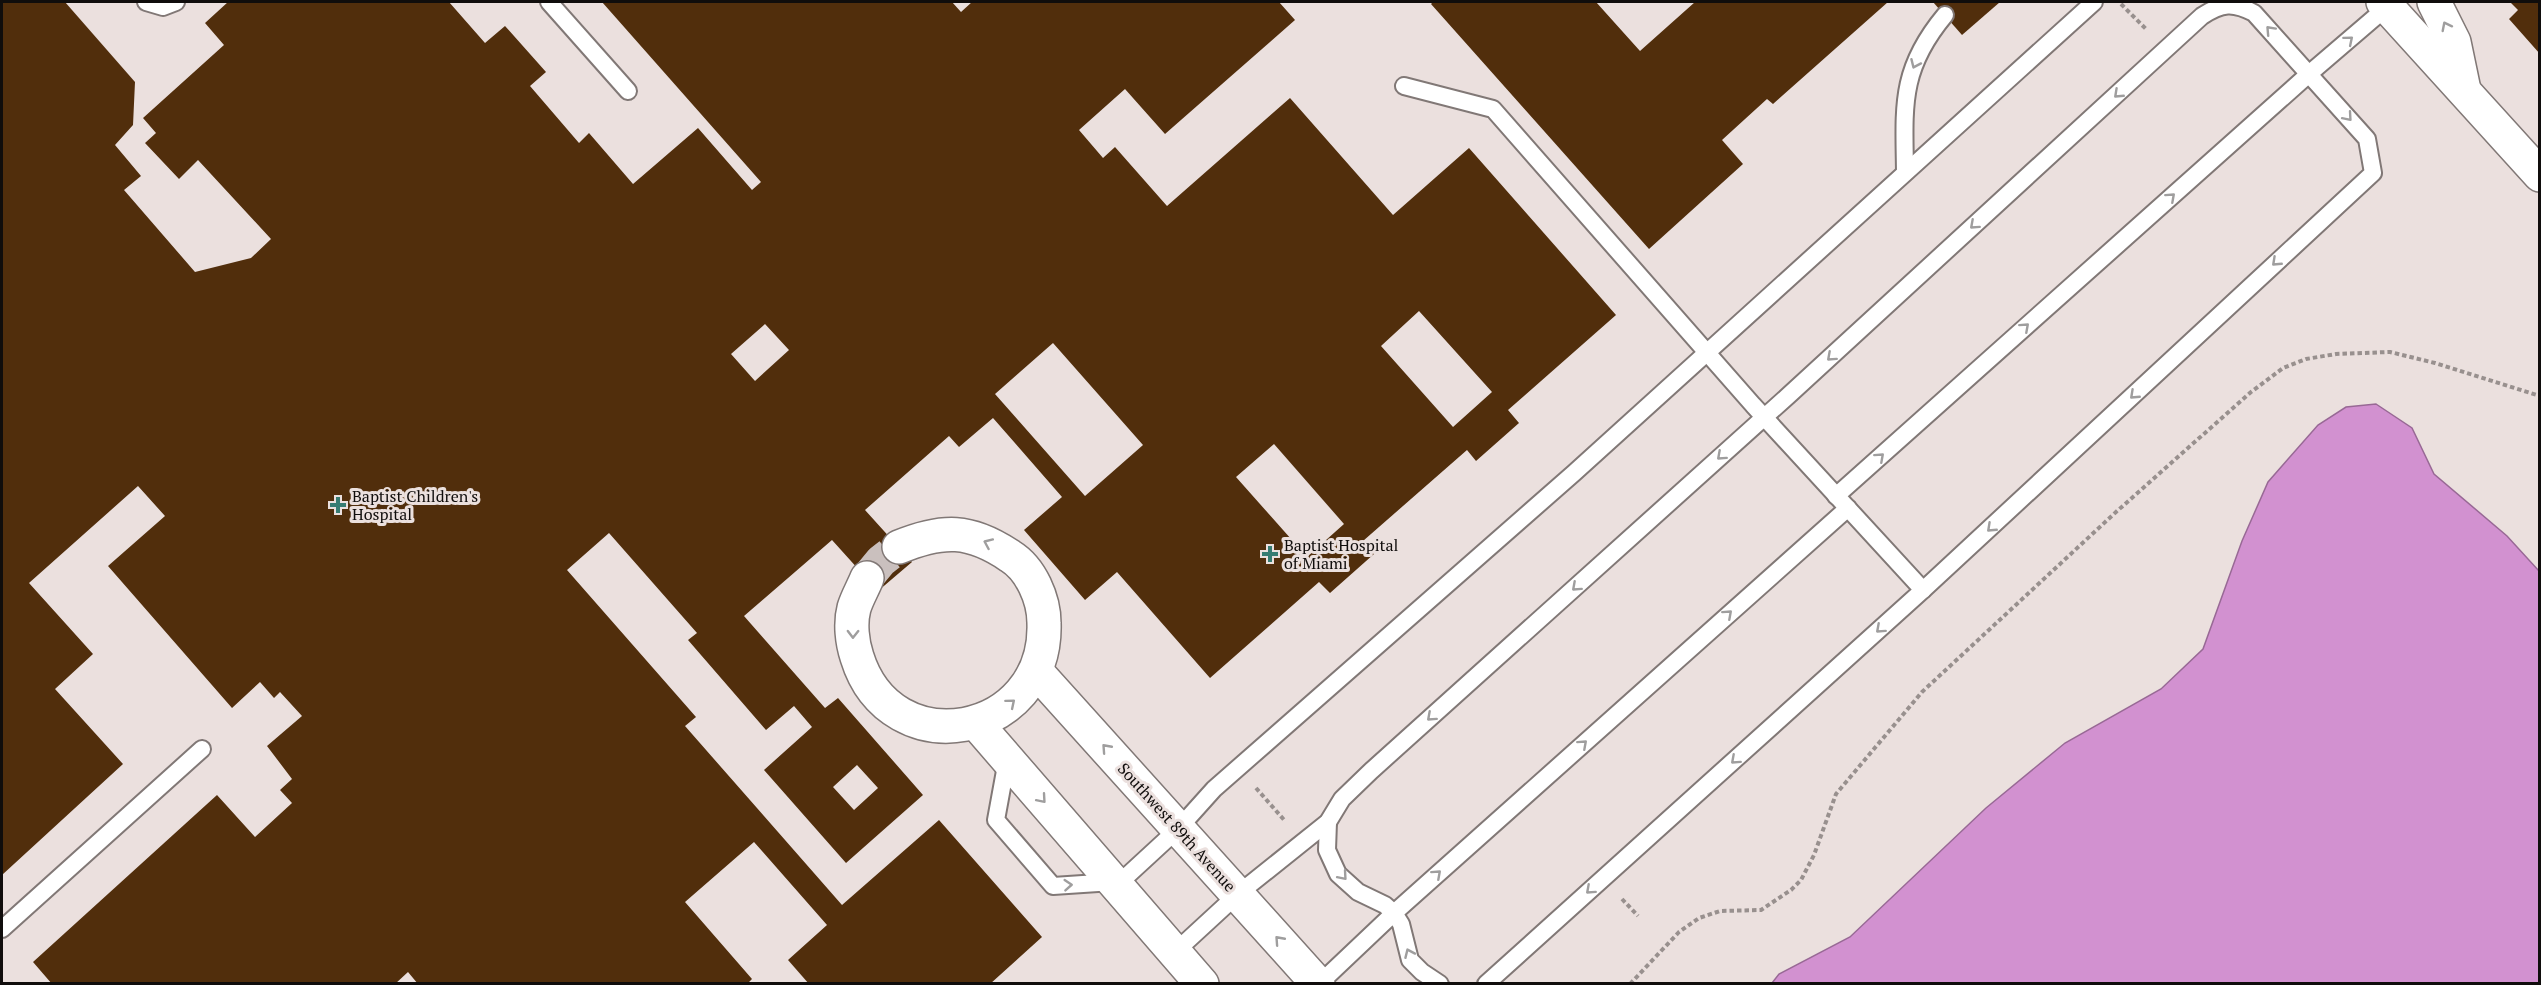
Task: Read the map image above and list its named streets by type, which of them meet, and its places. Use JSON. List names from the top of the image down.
{
  "streets": {
    "street": ["Southwest 89th Avenue"]
  },
  "places": {
    "health": ["Baptist Children's Hospital", "Baptist Hospital of Miami"]
  }
}
